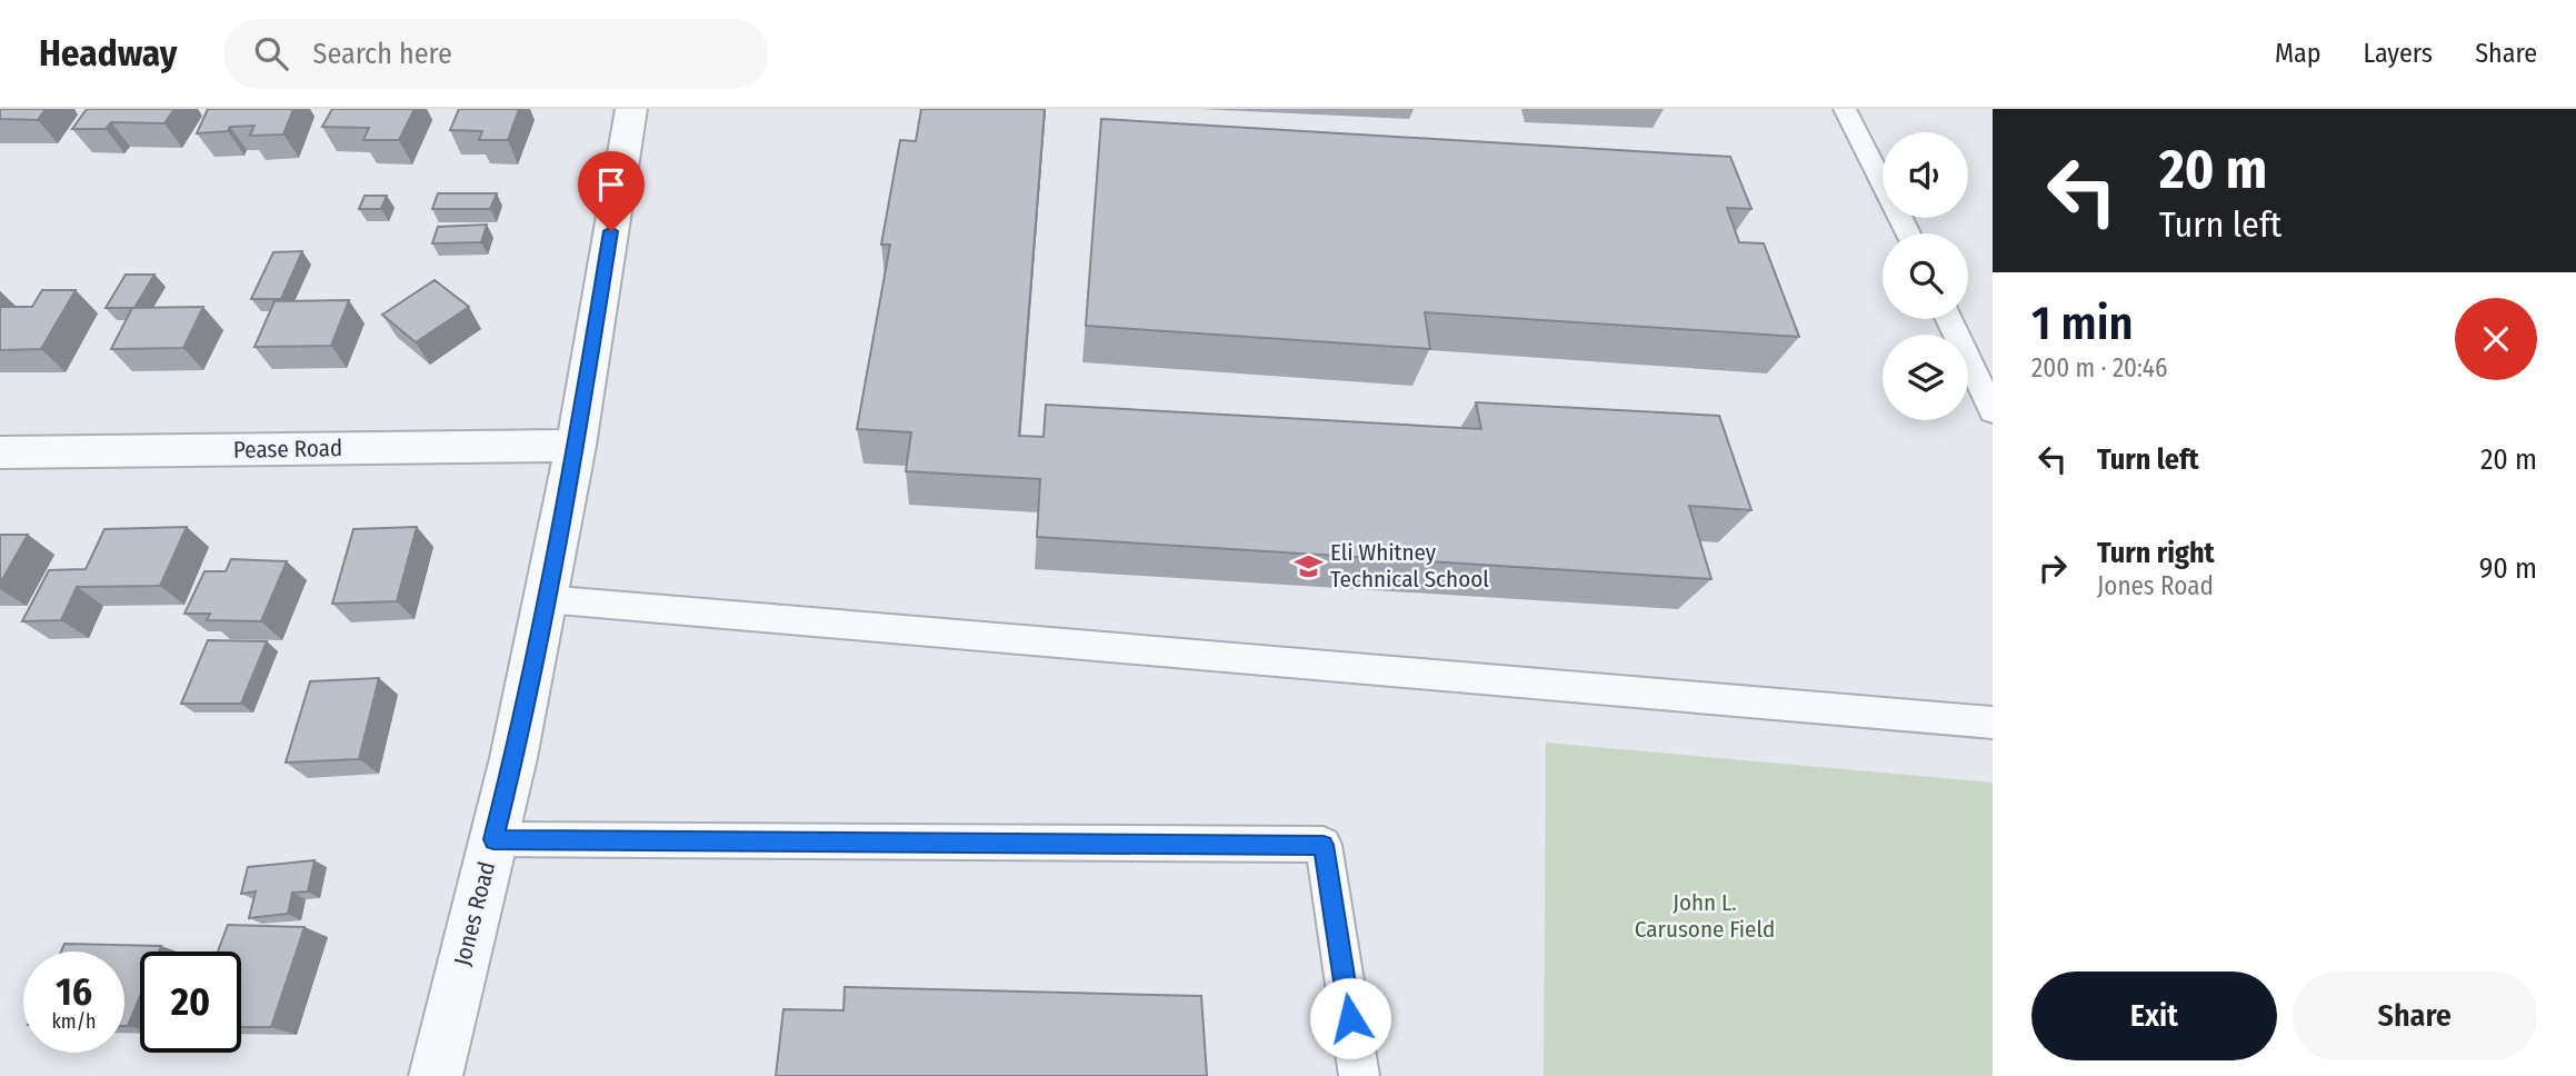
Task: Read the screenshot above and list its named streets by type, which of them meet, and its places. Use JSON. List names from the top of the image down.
{
  "streets": {
    "street": ["Pease Road", "Jones Road"]
  },
  "crossings": [
    ["Pease Road", "Jones Road"]
  ],
  "parks": ["John L. Carusone Field"],
  "places": {
    "school or university": ["Eli Whitney Technical School"]
  },
  "page": {
    "header": "Headway",
    "search": "Search here",
    "nav": ["Map", "Layers", "Share"],
    "turn": ["20 m", "Turn left"],
    "heading": ["1 min", "200 m · 20:46"],
    "list": [
      {
        "name": "Turn left",
        "value": "20 m"
      },
      {
        "name": "Turn right",
        "note": "Jones Road",
        "value": "90 m"
      }
    ],
    "speed": "16 km/h",
    "limit": "20",
    "buttons": ["Exit", "Share"]
  }
}
